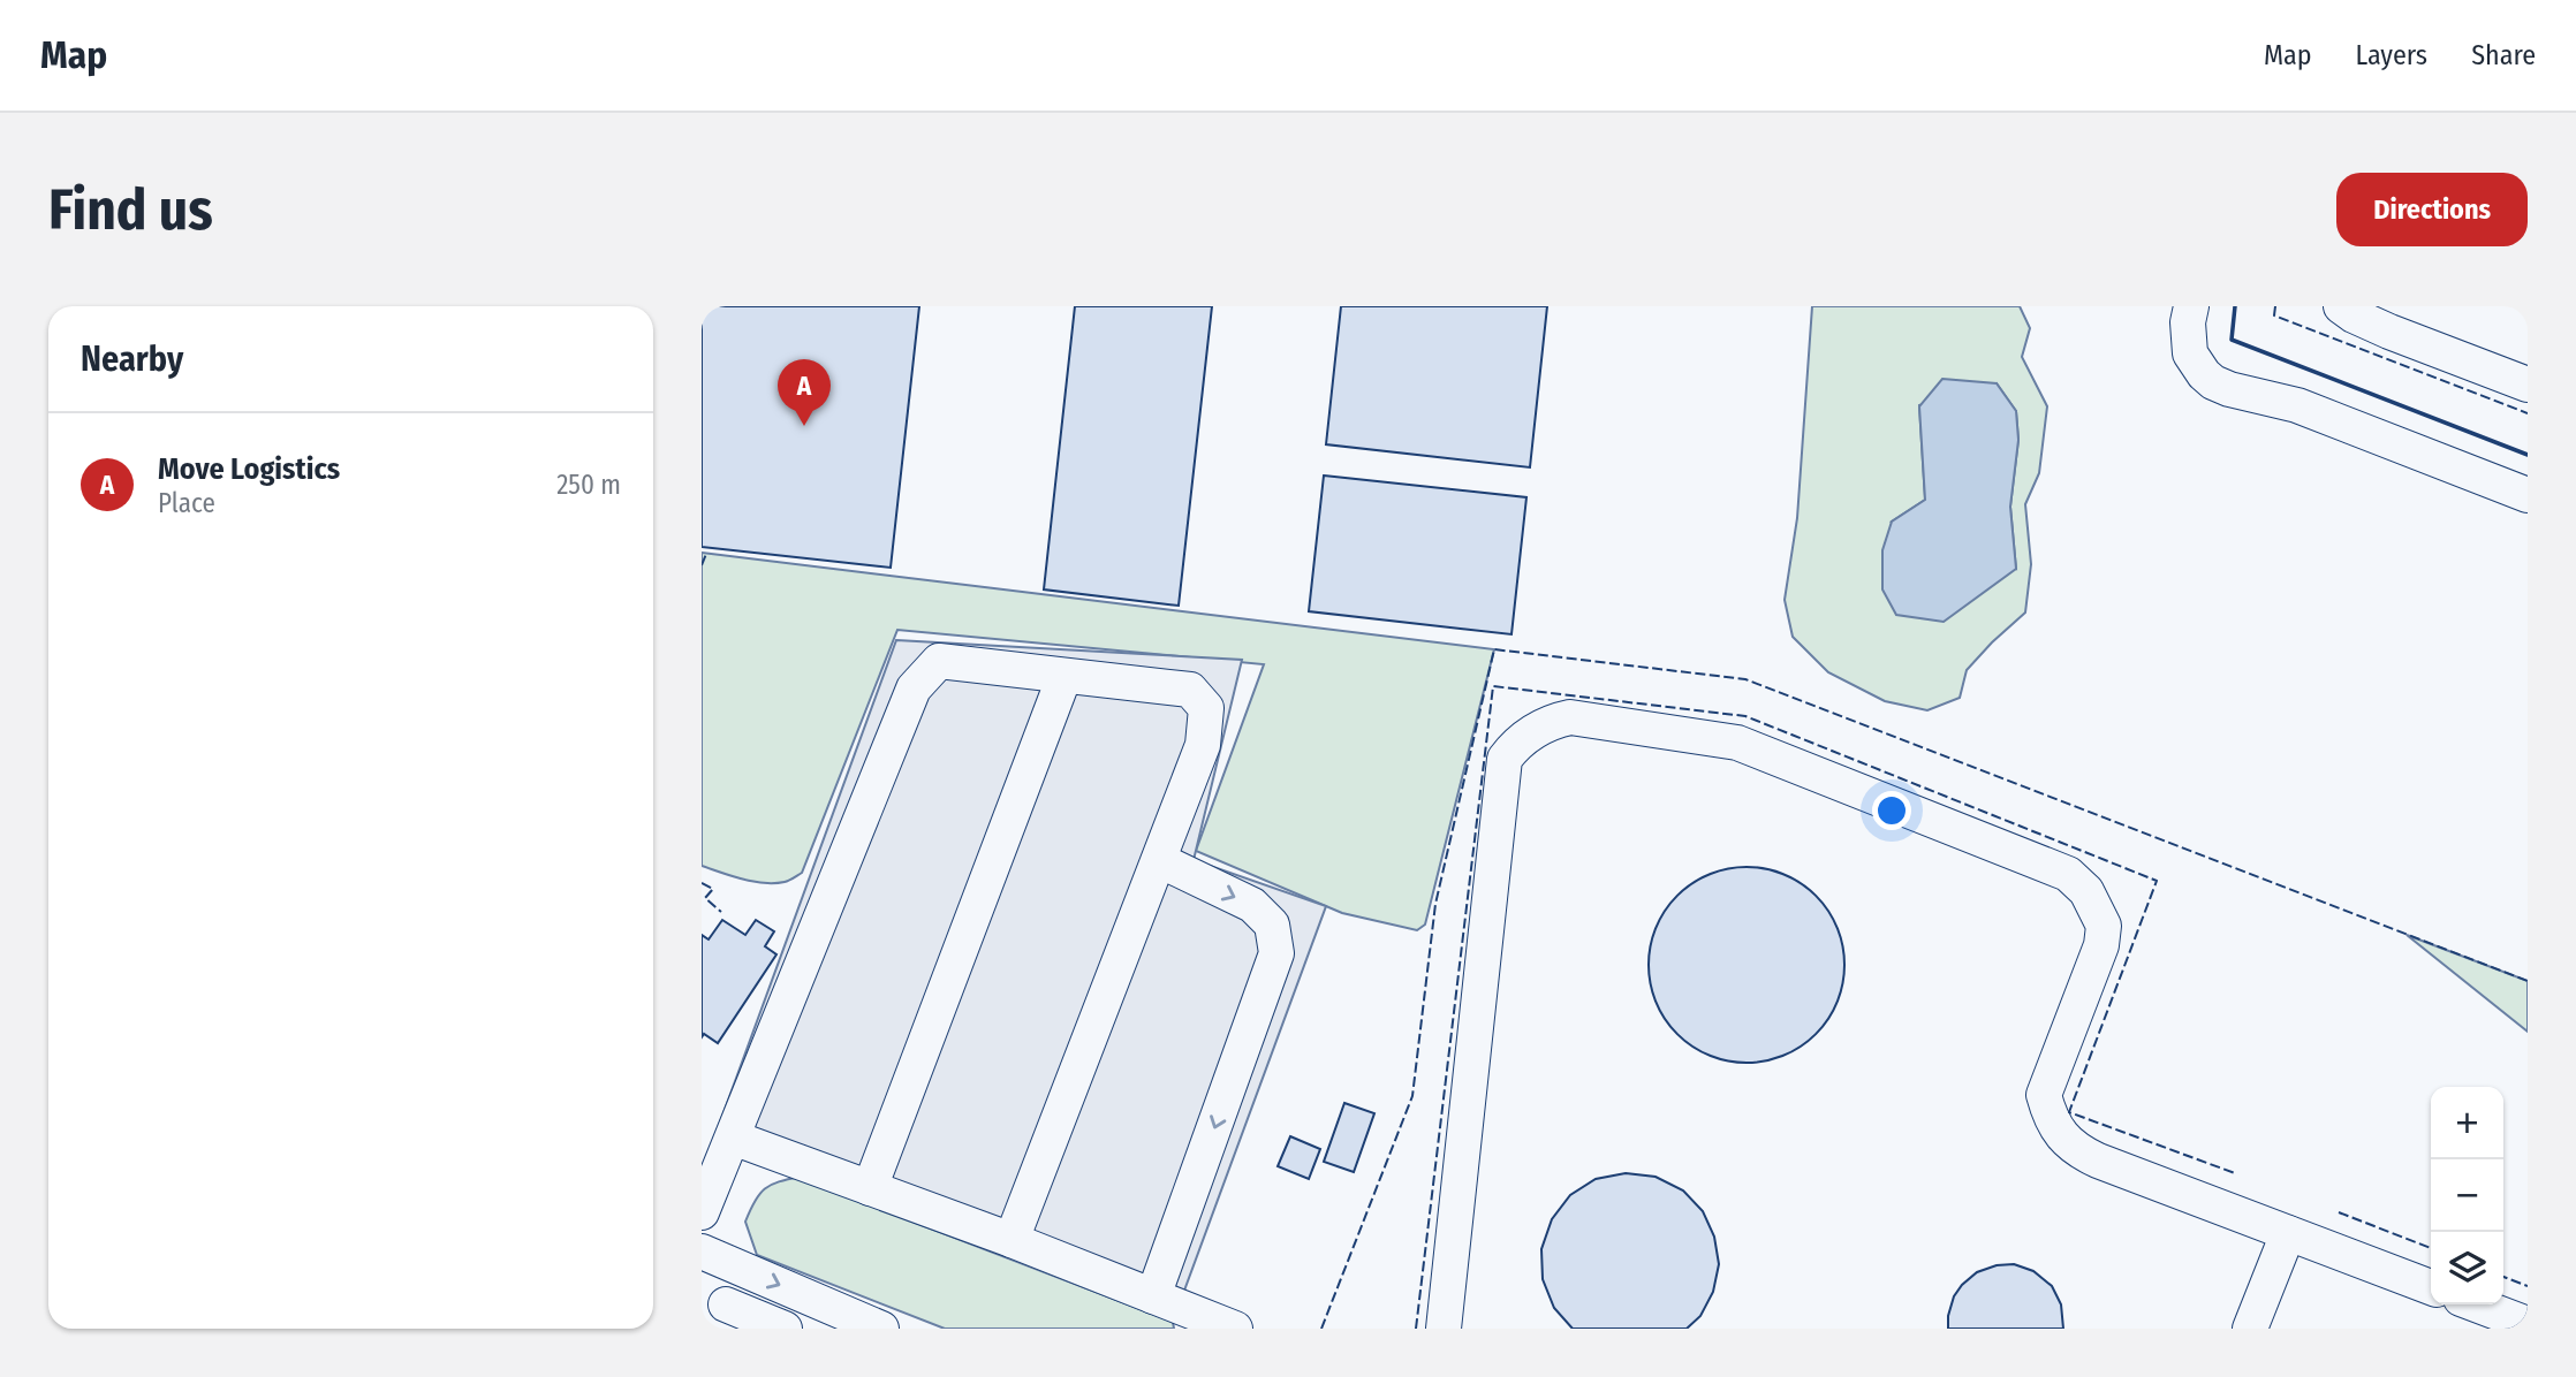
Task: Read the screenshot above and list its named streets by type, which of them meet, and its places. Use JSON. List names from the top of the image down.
{
  "page": {
    "header": "Map",
    "nav": ["Map", "Layers", "Share"],
    "buttons": "Directions",
    "title": "Find us",
    "heading": "Nearby",
    "pins": "A",
    "list": [
      {
        "mark": "A",
        "name": "Move Logistics",
        "note": "Place",
        "value": "250 m"
      }
    ],
    "map_buttons": ["+", "−"]
  }
}
